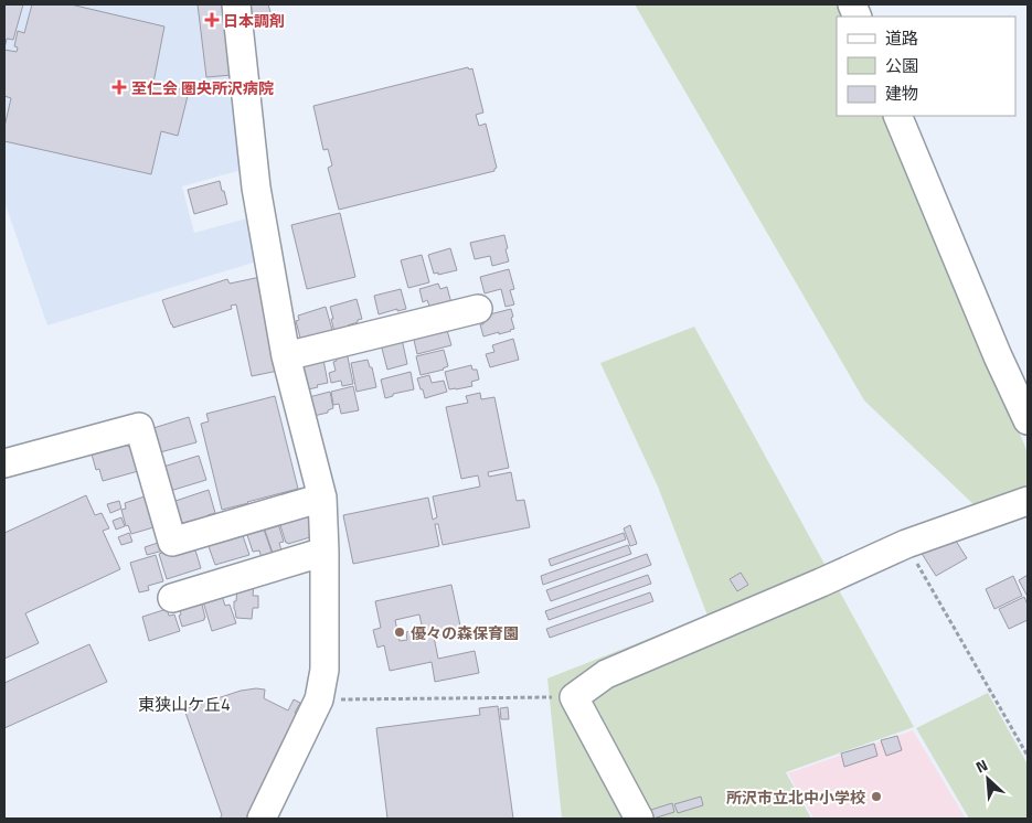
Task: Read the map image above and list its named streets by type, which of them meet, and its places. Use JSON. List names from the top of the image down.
{
  "districts": ["東狭山ケ丘4"],
  "places": {
    "health": ["日本調剤", "至仁会 圏央所沢病院"],
    "other": ["優々の森保育園", "所沢市立北中小学校"]
  },
  "legend": ["道路", "公園", "建物"],
  "north": "top left"
}
